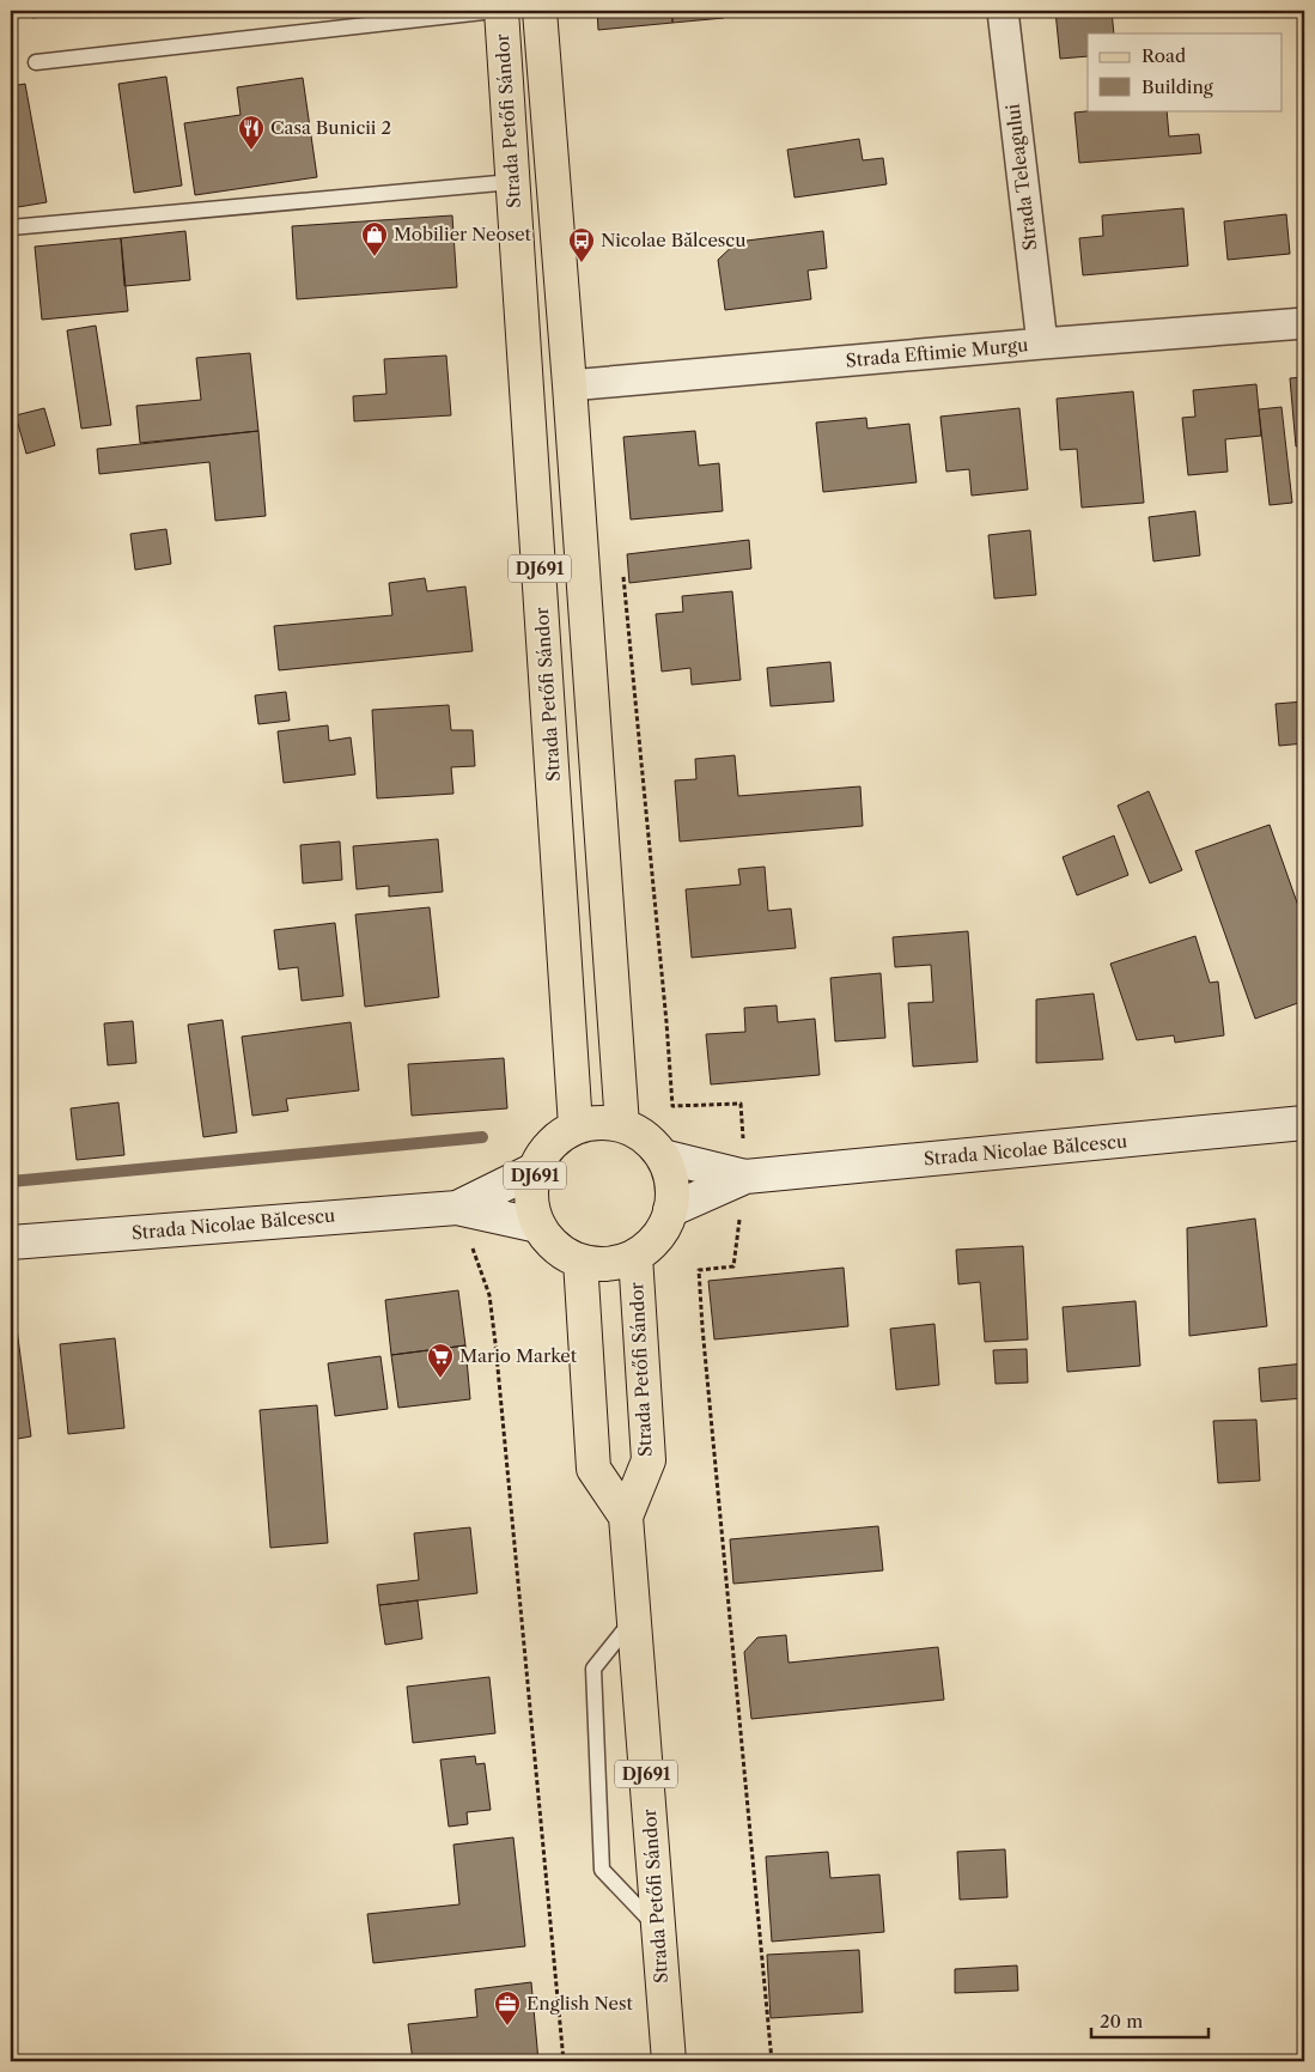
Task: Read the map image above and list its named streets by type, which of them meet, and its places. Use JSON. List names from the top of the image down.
{
  "streets": {
    "main road": ["Strada Petőfi Sándor", "DJ691"],
    "street": ["Strada Teleagului", "Strada Eftimie Murgu", "Strada Nicolae Bălcescu"]
  },
  "crossings": [
    ["Strada Petőfi Sándor", "DJ691"],
    ["Strada Petőfi Sándor", "Strada Nicolae Bălcescu"],
    ["Strada Teleagului", "Strada Eftimie Murgu"],
    ["Strada Eftimie Murgu", "DJ691"],
    ["DJ691", "Strada Nicolae Bălcescu"]
  ],
  "places": {
    "restaurant": ["Casa Bunicii 2"],
    "shop": ["Mobilier Neoset"],
    "bus stop": ["Nicolae Bălcescu"],
    "supermarket": ["Mario Market"],
    "office": ["English Nest"]
  },
  "legend": ["Road", "Building"],
  "scale_bar": "20 m"
}
